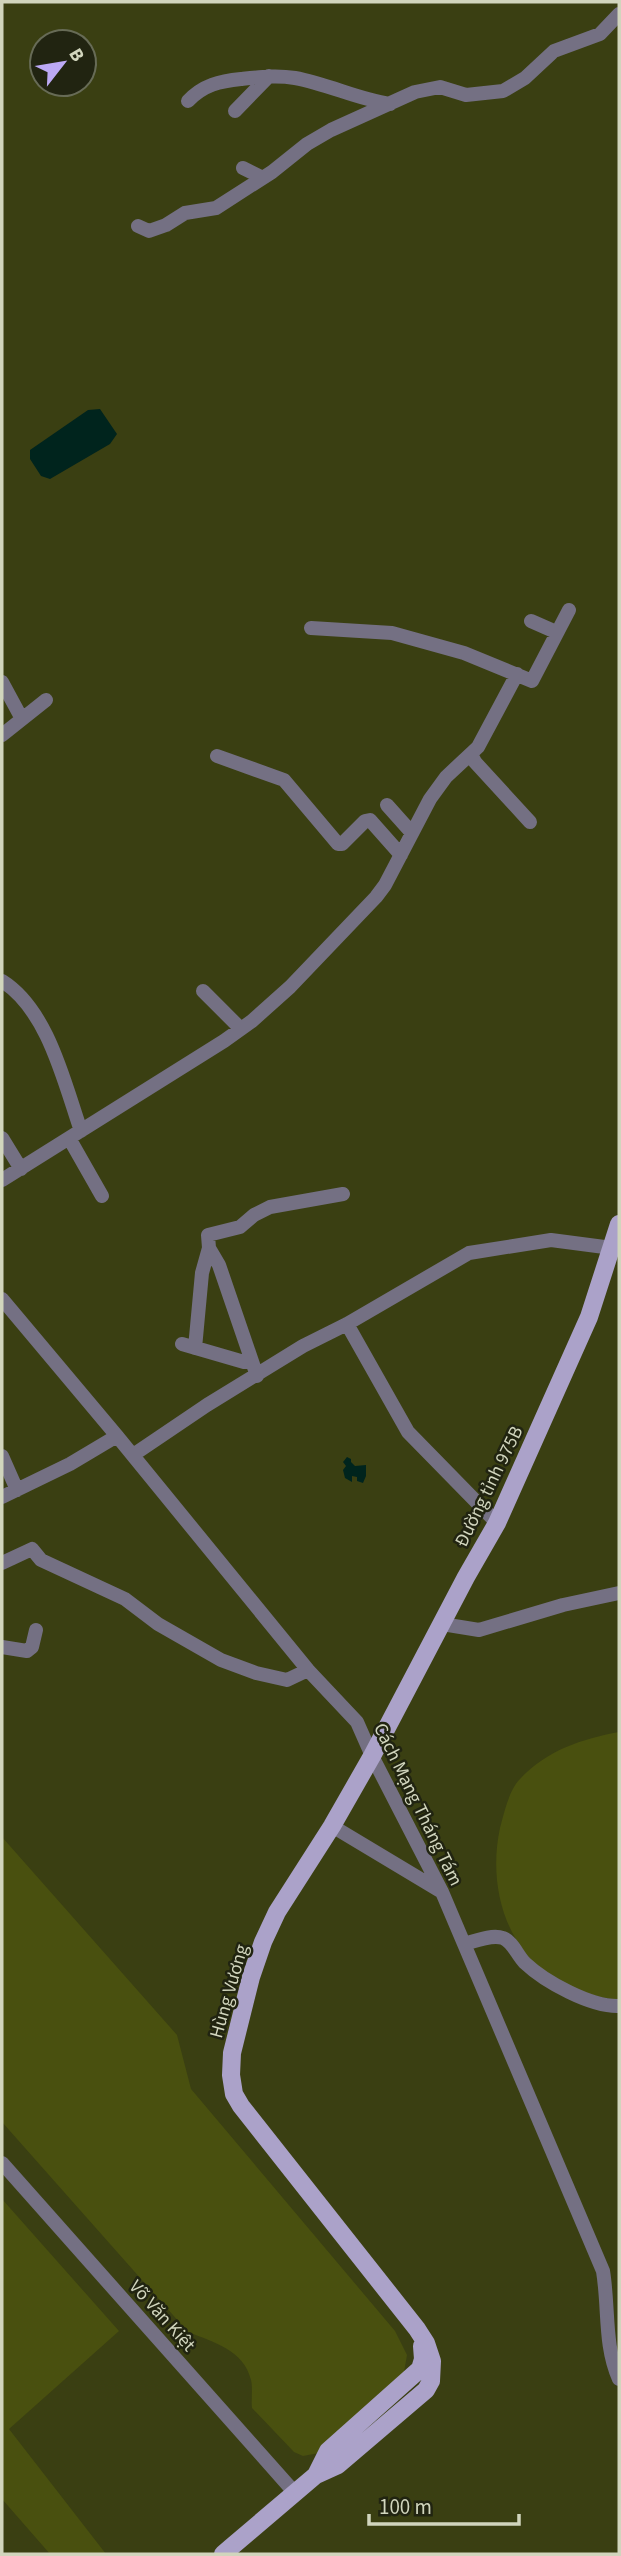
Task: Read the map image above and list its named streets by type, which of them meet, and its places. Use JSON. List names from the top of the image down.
{
  "streets": {
    "main road": ["Đường tỉnh 975B", "Hùng Vương"],
    "street": ["Cách Mạng Tháng Tám", "Võ Văn Kiệt"]
  },
  "crossings": [
    ["Đường tỉnh 975B", "Cách Mạng Tháng Tám"],
    ["Đường tỉnh 975B", "Hùng Vương"],
    ["Cách Mạng Tháng Tám", "Hùng Vương"],
    ["Hùng Vương", "Võ Văn Kiệt"]
  ],
  "scale_bar": "100 m",
  "north": "top right"
}
